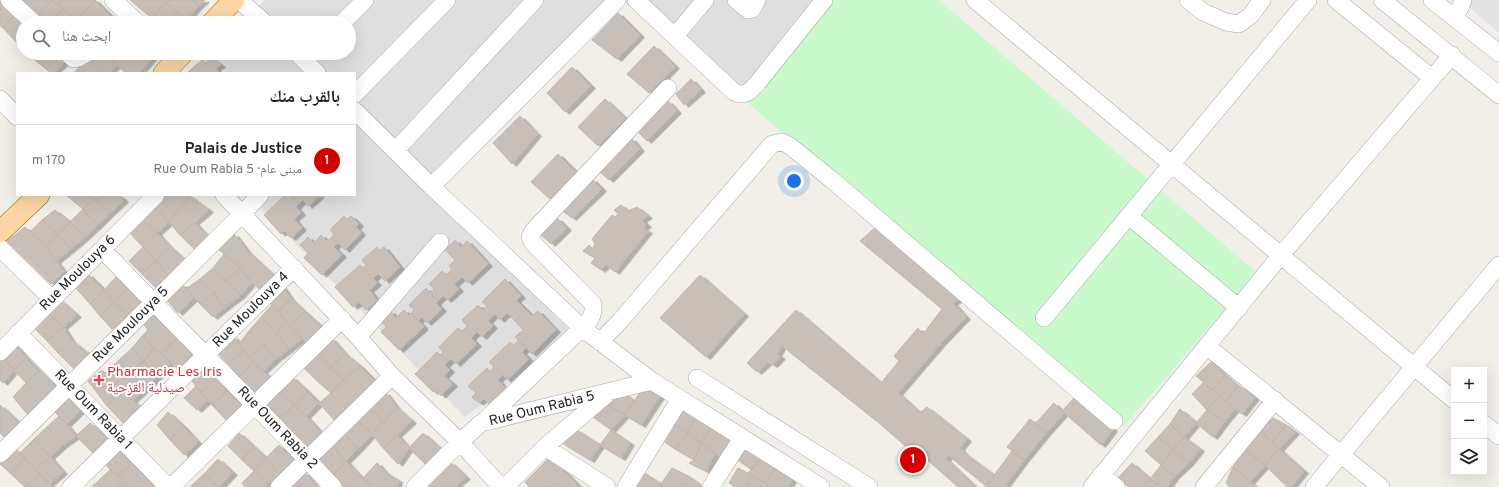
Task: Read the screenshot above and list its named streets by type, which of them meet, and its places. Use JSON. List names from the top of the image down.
{
  "streets": {
    "street": [
      "Rue Moulouya 6",
      "Rue Moulouya 4",
      "Rue Moulouya 5",
      "Rue Oum Rabia 5",
      "Rue Oum Rabia 1",
      "Rue Oum Rabia 2"
    ]
  },
  "crossings": [
    ["Rue Moulouya 6", "Rue Oum Rabia 1"],
    ["Rue Moulouya 6", "Rue Oum Rabia 2"],
    ["Rue Moulouya 4", "Rue Oum Rabia 1"],
    ["Rue Moulouya 4", "Rue Oum Rabia 2"],
    ["Rue Moulouya 5", "Rue Oum Rabia 1"],
    ["Rue Moulouya 5", "Rue Oum Rabia 2"]
  ],
  "places": {
    "health": ["Pharmacie Les Iris صيدلية القزحية"]
  },
  "page": {
    "search": "ابحث هنا",
    "heading": "بالقرب منك",
    "list": [
      {
        "mark": "1",
        "name": "Palais de Justice",
        "note": "مبنى عام · Rue Oum Rabia 5",
        "value": "170 m"
      }
    ],
    "map_buttons": ["+", "−"],
    "pins": "1"
  }
}
